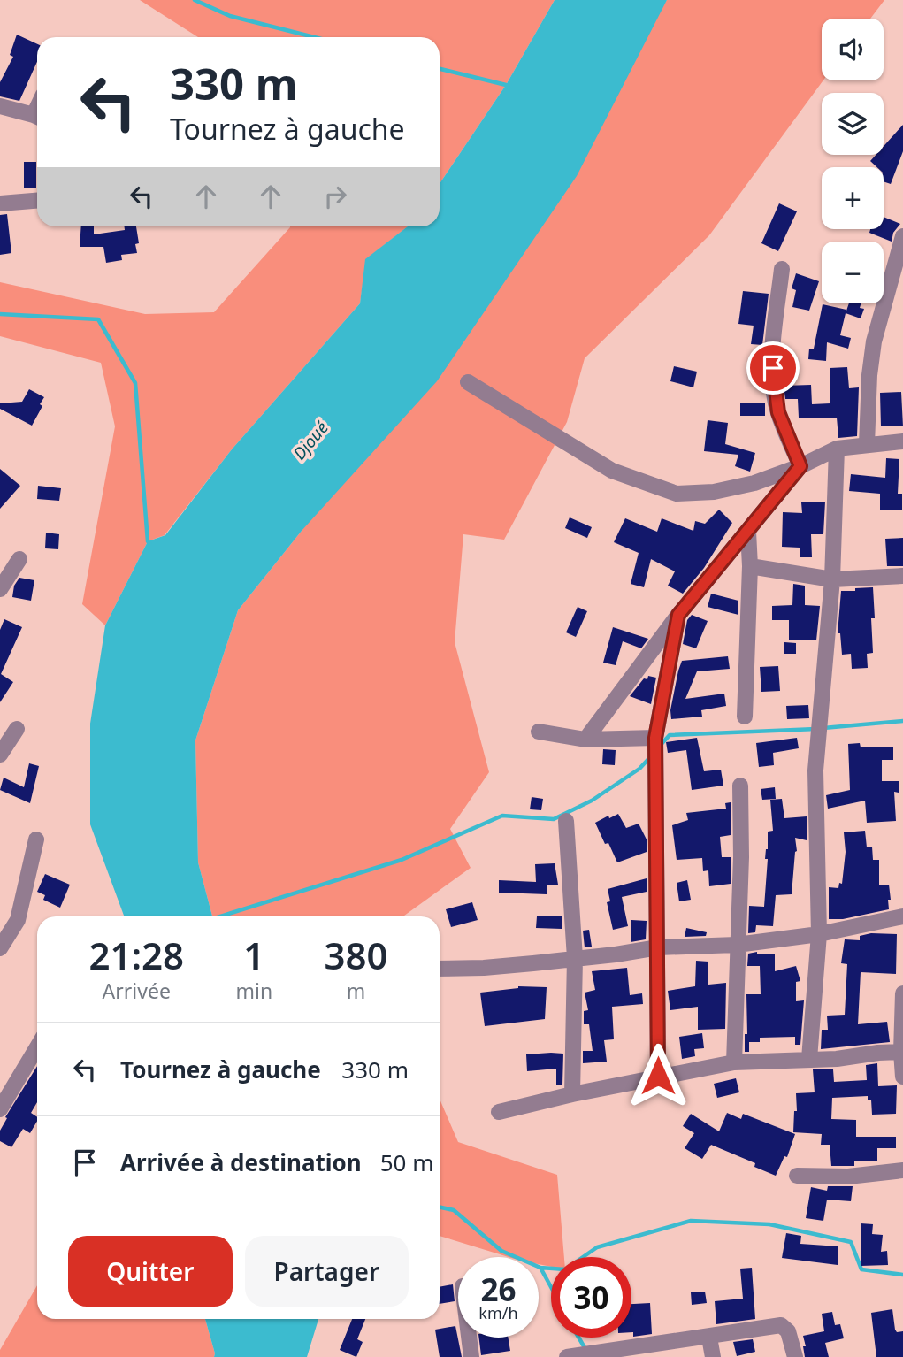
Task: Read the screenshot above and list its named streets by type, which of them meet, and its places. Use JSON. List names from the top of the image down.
{
  "water": ["Djoué"],
  "page": {
    "map_buttons": ["+", "−"],
    "turn": ["330 m", "Tournez à gauche"],
    "eta": [
      "21:28",
      "Arrivée",
      "1",
      "min",
      "380",
      "m"
    ],
    "list": [
      {
        "name": "Tournez à gauche",
        "value": "330 m"
      },
      {
        "name": "Arrivée à destination",
        "value": "50 m"
      }
    ],
    "buttons": ["Quitter", "Partager"],
    "speed": "26 km/h",
    "limit": "30"
  }
}
